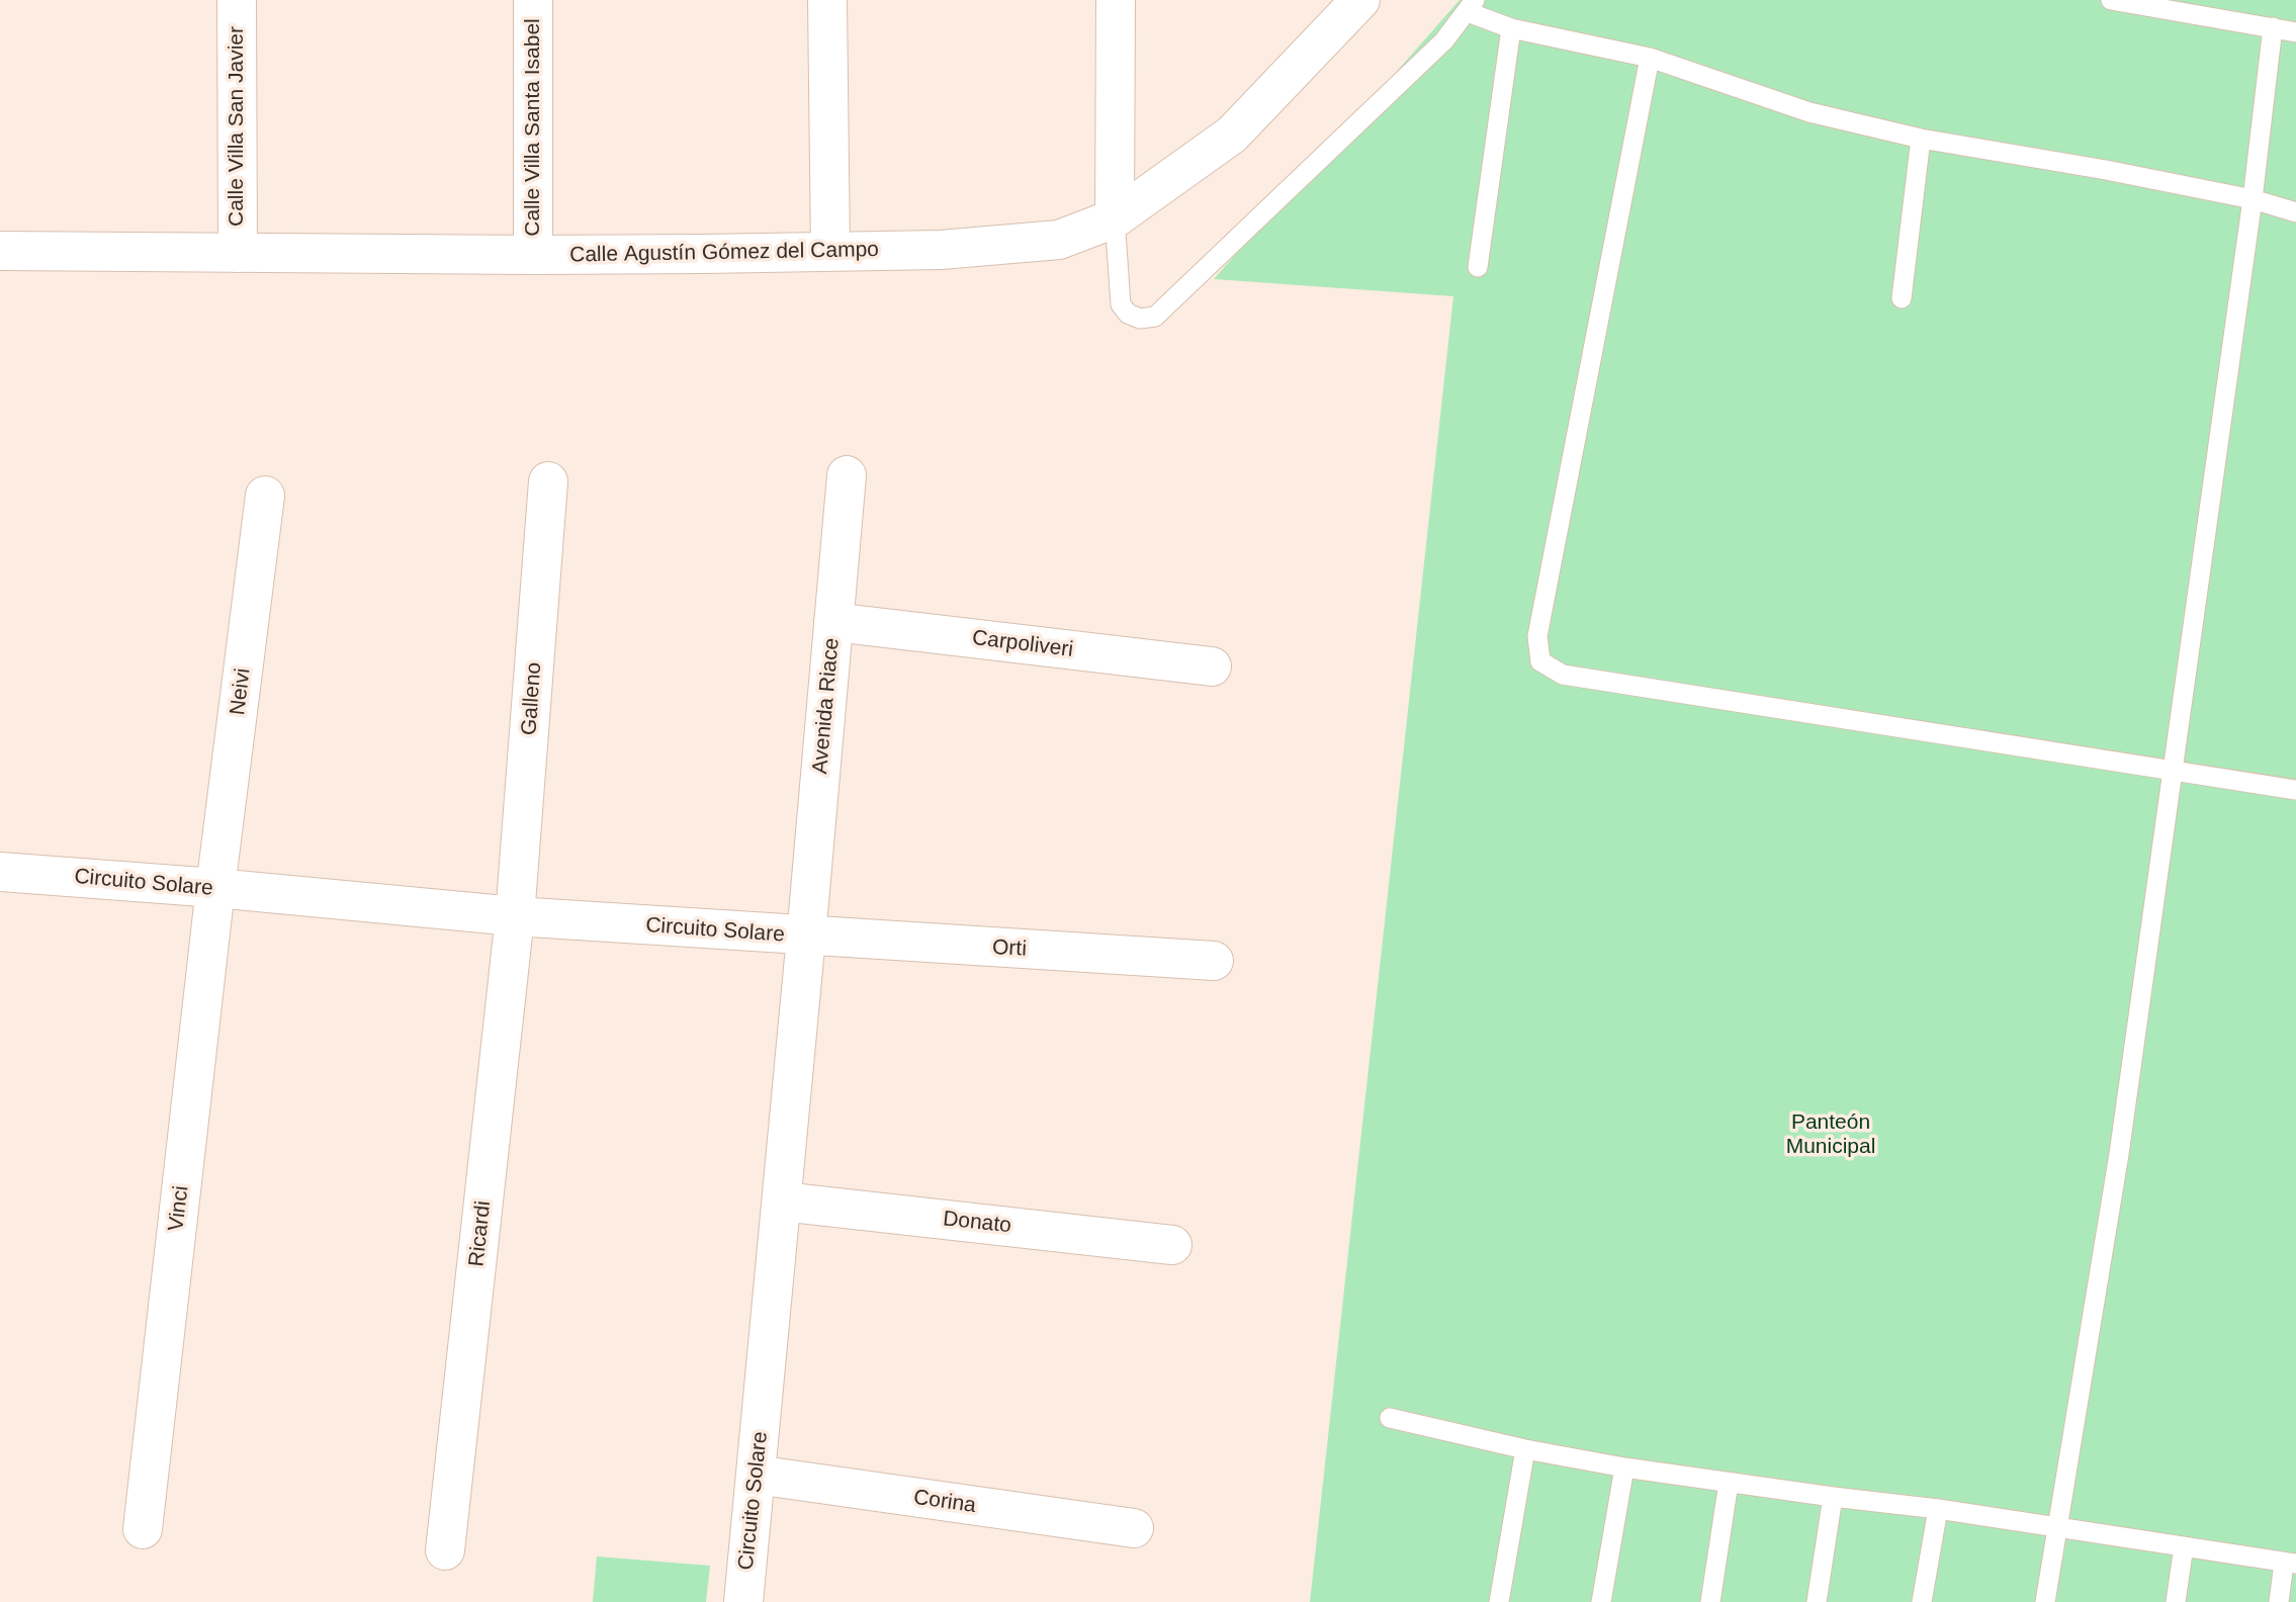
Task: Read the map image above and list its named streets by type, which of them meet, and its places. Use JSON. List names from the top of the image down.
{
  "streets": {
    "street": [
      "Calle Villa San Javier",
      "Calle Villa Santa Isabel",
      "Calle Agustín Gómez del Campo",
      "Carpoliveri",
      "Neivi",
      "Galleno",
      "Avenida Riace",
      "Circuito Solare",
      "Orti",
      "Vinci",
      "Donato",
      "Ricardi",
      "Corina"
    ]
  },
  "crossings": [
    ["Calle Villa San Javier", "Calle Agustín Gómez del Campo"],
    ["Calle Villa Santa Isabel", "Calle Agustín Gómez del Campo"],
    ["Carpoliveri", "Avenida Riace"],
    ["Neivi", "Circuito Solare"],
    ["Neivi", "Vinci"],
    ["Galleno", "Circuito Solare"],
    ["Galleno", "Ricardi"],
    ["Avenida Riace", "Circuito Solare"],
    ["Avenida Riace", "Orti"],
    ["Circuito Solare", "Orti"],
    ["Circuito Solare", "Vinci"],
    ["Circuito Solare", "Donato"],
    ["Circuito Solare", "Ricardi"],
    ["Circuito Solare", "Corina"]
  ],
  "parks": ["Panteón Municipal"]
}
